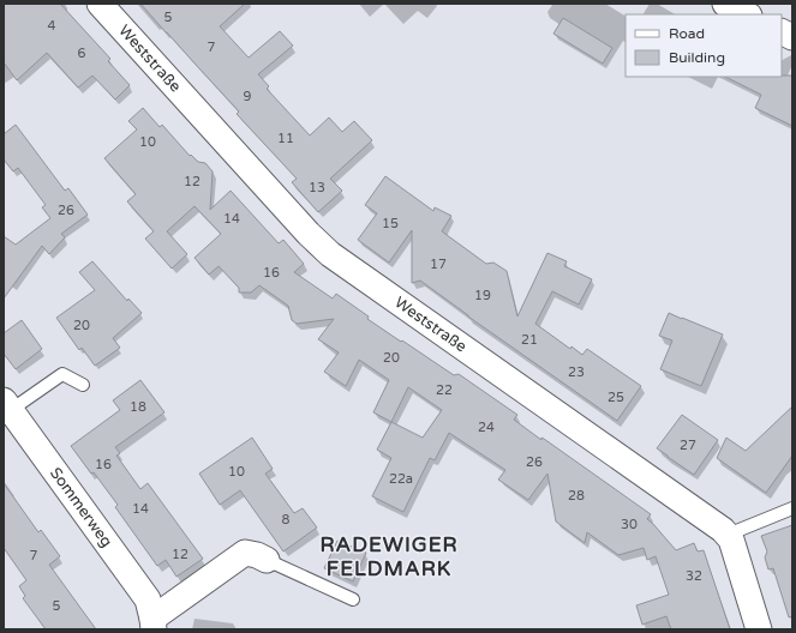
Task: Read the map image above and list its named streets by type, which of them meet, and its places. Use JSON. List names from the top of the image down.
{
  "streets": {
    "street": ["Weststraße", "Sommerweg"]
  },
  "districts": ["RADEWIGER FELDMARK"],
  "house_numbers": [
    "5",
    "4",
    "7",
    "6",
    "9",
    "11",
    "10",
    "12",
    "13",
    "26",
    "14",
    "15",
    "17",
    "16",
    "19",
    "20",
    "21",
    "20",
    "23",
    "22",
    "25",
    "18",
    "24",
    "27",
    "26",
    "16",
    "10",
    "22a",
    "28",
    "14",
    "8",
    "30",
    "12",
    "7",
    "32",
    "5"
  ],
  "legend": ["Road", "Building"]
}
